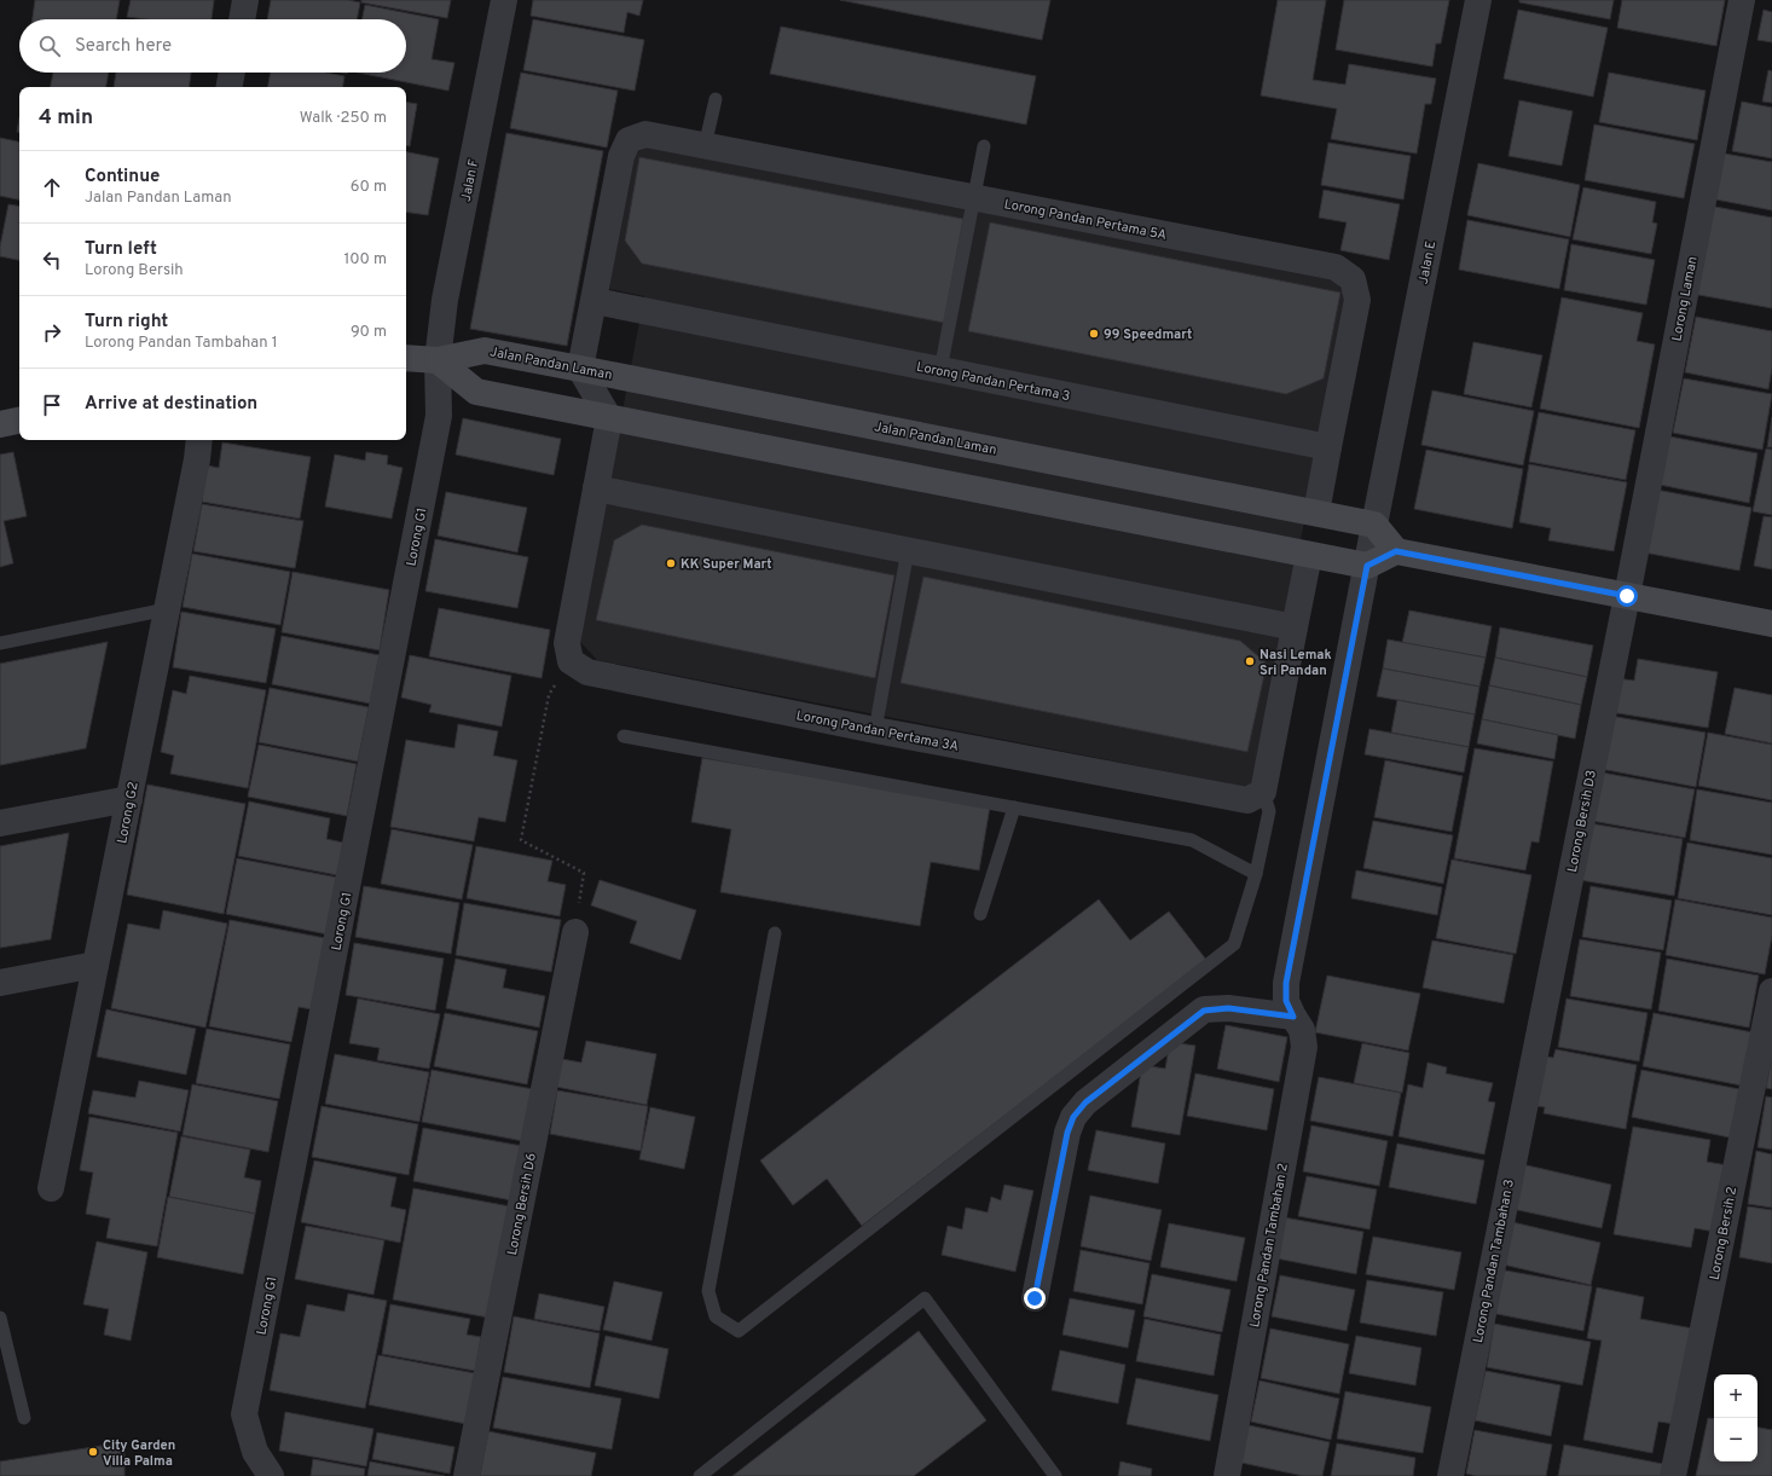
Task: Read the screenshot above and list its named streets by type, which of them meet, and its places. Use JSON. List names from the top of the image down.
{
  "streets": {
    "street": [
      "Jalan F",
      "Lorong Pandan Pertama 5A",
      "Jalan E",
      "Lorong Laman",
      "Jalan Pandan Laman",
      "Lorong Pandan Pertama 3",
      "Lorong G1",
      "Lorong Pandan Pertama 3A",
      "Lorong G2",
      "Lorong Bersih D3",
      "Lorong Bersih D6",
      "Lorong Bersih 2",
      "Lorong Pandan Tambahan 2",
      "Lorong Pandan Tambahan 3"
    ]
  },
  "crossings": [
    ["Jalan F", "Jalan Pandan Laman"],
    ["Jalan F", "Lorong G1"],
    ["Lorong Pandan Pertama 5A", "Lorong Pandan Pertama 3"],
    ["Jalan E", "Jalan Pandan Laman"],
    ["Jalan E", "Lorong Pandan Tambahan 2"],
    ["Lorong Laman", "Lorong Bersih D3"],
    ["Jalan Pandan Laman", "Lorong G1"],
    ["Lorong Bersih D3", "Lorong Pandan Tambahan 3"]
  ],
  "places": [
    "99 Speedmart",
    "KK Super Mart",
    "Nasi Lemak Sri Pandan",
    "City Garden Villa Palma"
  ],
  "page": {
    "search": "Search here",
    "heading": ["4 min", "Walk · 250 m"],
    "list": [
      ["Continue", "Jalan Pandan Laman", "60 m"],
      ["Turn left", "Lorong Bersih", "100 m"],
      ["Turn right", "Lorong Pandan Tambahan 1", "90 m"],
      "Arrive at destination"
    ],
    "map_buttons": ["+", "−"]
  }
}
